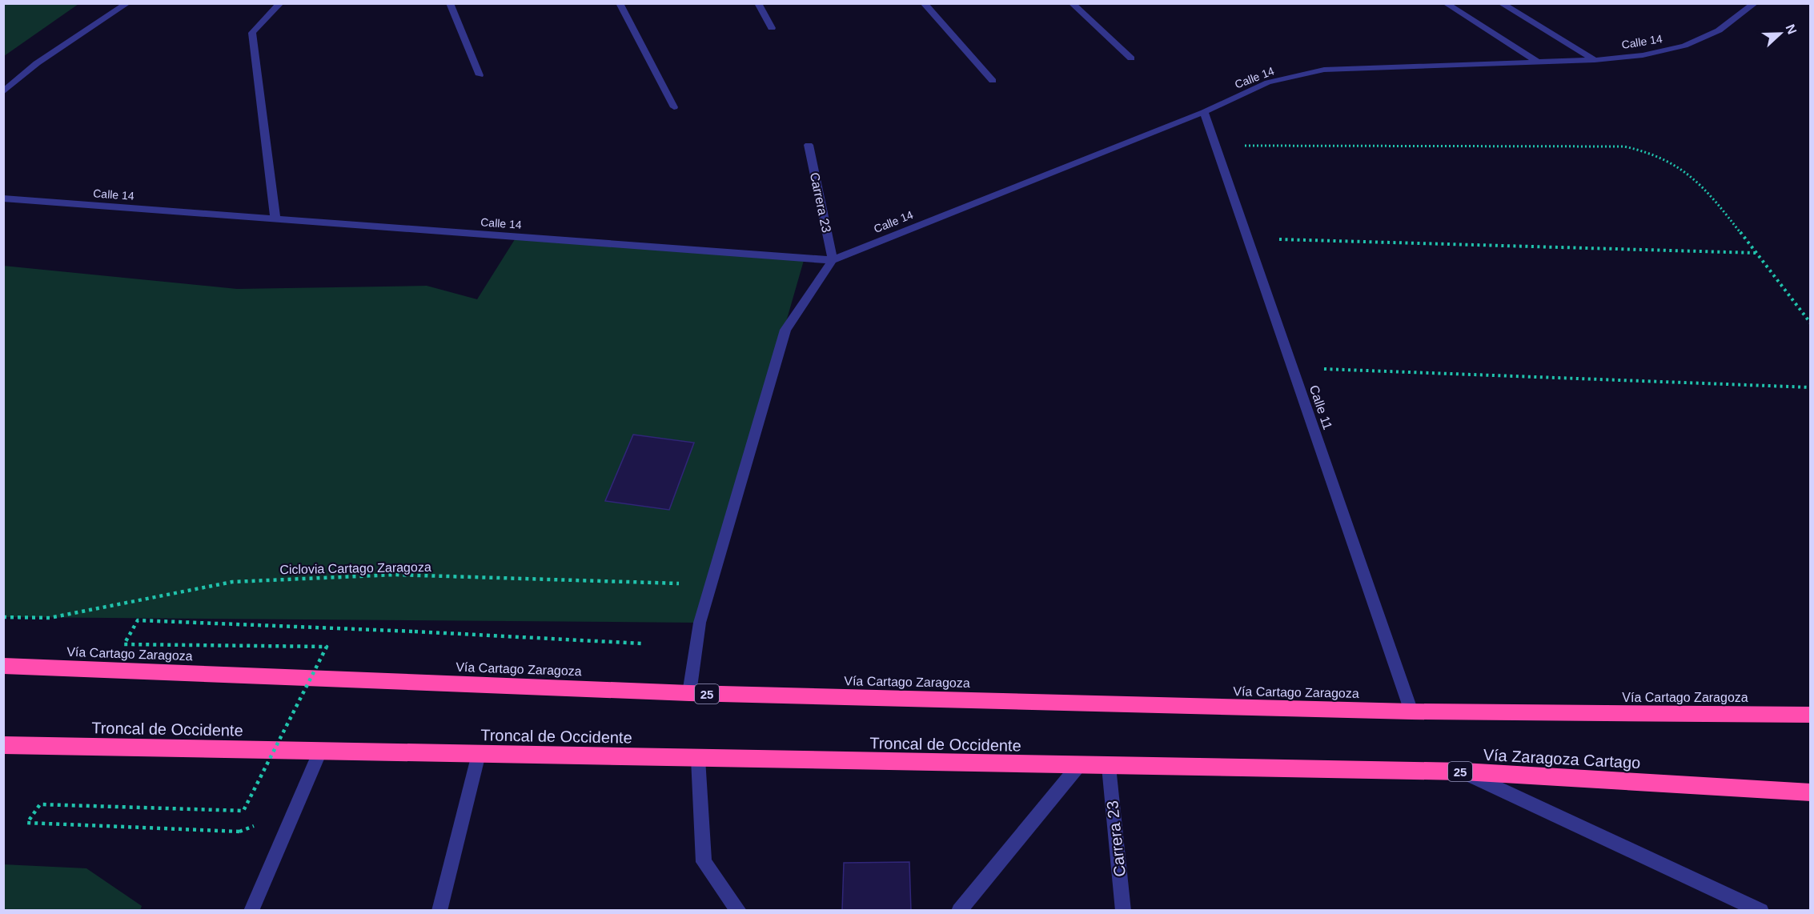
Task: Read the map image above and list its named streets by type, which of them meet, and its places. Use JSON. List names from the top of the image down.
{
  "streets": {
    "highway": [
      "Vía Cartago Zaragoza",
      "25",
      "Troncal de Occidente",
      "Vía Zaragoza Cartago"
    ],
    "street": ["Calle 14", "Carrera 23", "Calle 11"],
    "path": ["Ciclovia Cartago Zaragoza"]
  },
  "crossings": [
    ["Calle 14", "Carrera 23"],
    ["Calle 14", "Calle 11"],
    ["Carrera 23", "Troncal de Occidente"],
    ["Carrera 23", "Vía Zaragoza Cartago"],
    ["Calle 11", "Vía Cartago Zaragoza"],
    ["Troncal de Occidente", "Vía Zaragoza Cartago"]
  ],
  "north": "right"
}
